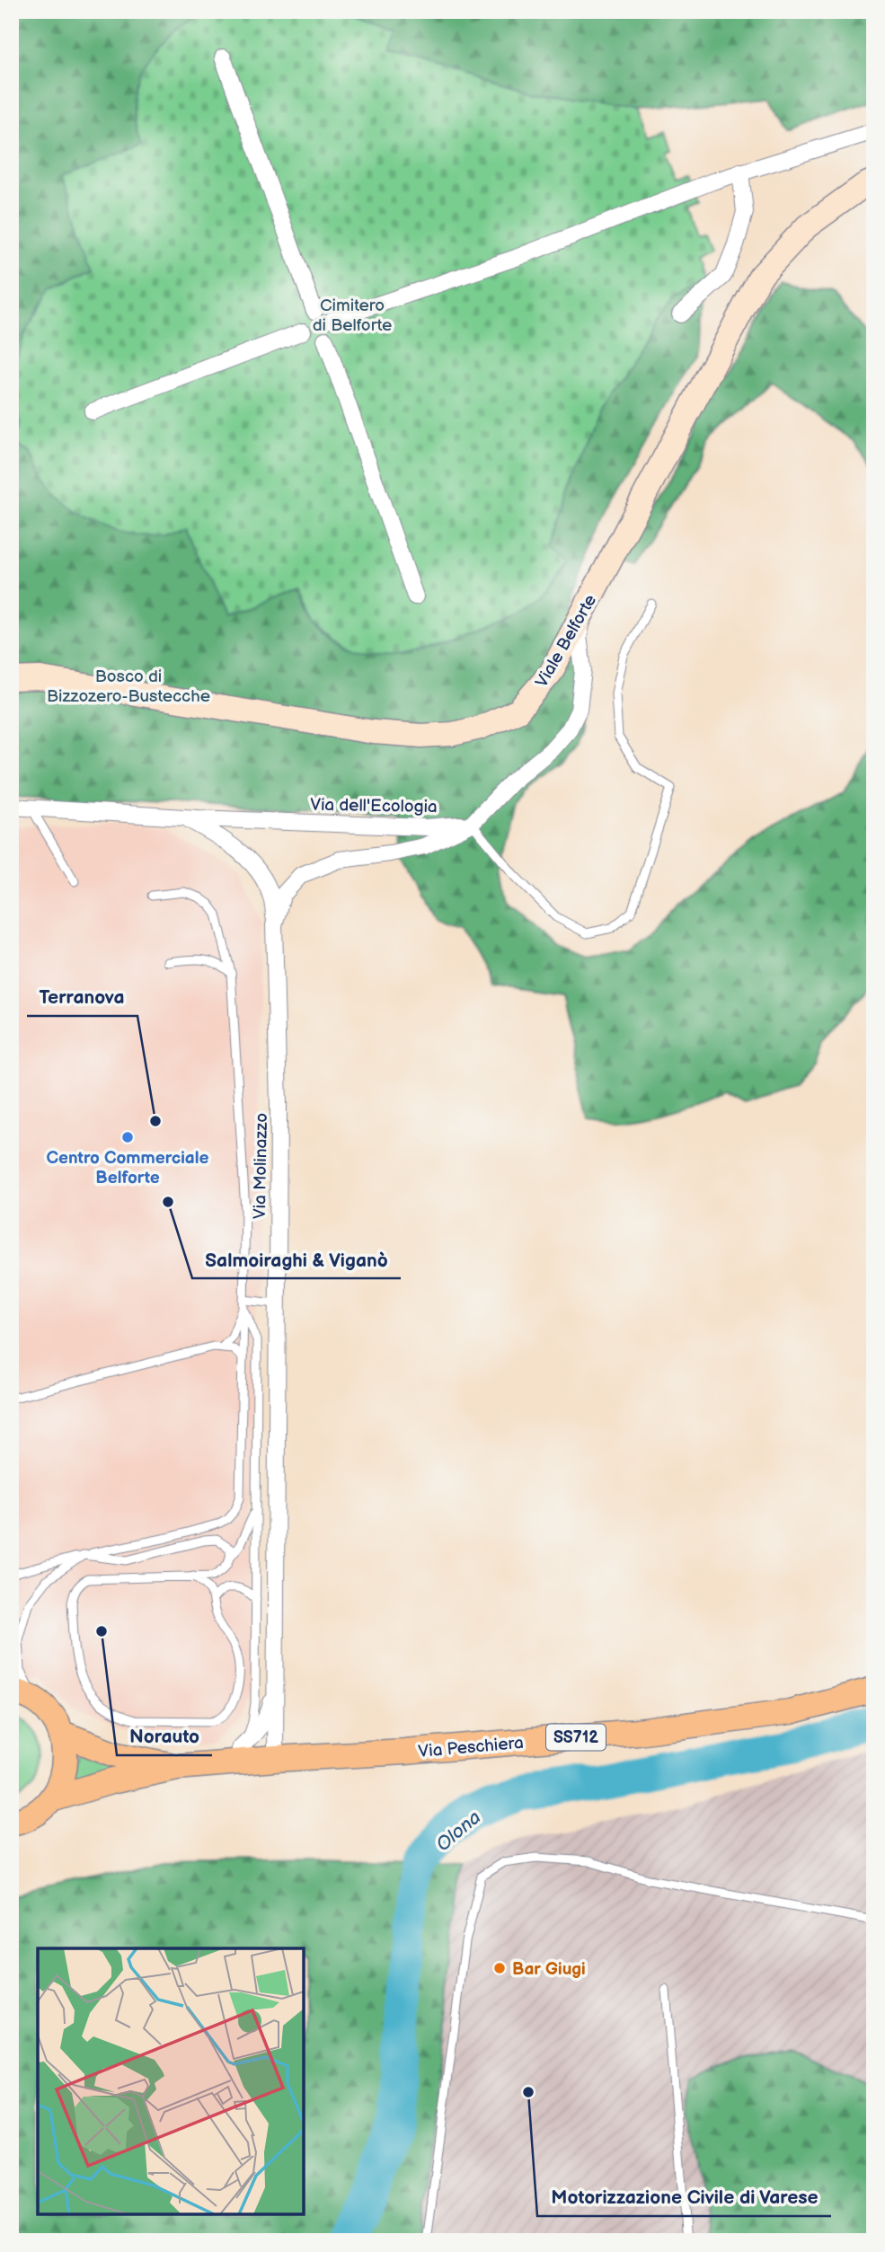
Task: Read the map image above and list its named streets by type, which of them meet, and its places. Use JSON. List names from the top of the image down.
{
  "streets": {
    "main road": ["Viale Belforte", "SS712", "Via Peschiera"],
    "street": ["Via dell'Ecologia", "Via Molinazzo"]
  },
  "crossings": [
    ["Via dell'Ecologia", "Via Molinazzo"],
    ["Via Molinazzo", "Via Peschiera"]
  ],
  "water": ["Olona"],
  "parks": ["Cimitero di Belforte", "Bosco di Bizzozero-Bustecche"],
  "places": [
    "Terranova",
    "Centro Commerciale Belforte",
    "Salmoiraghi & Viganò",
    "Norauto",
    "Bar Giugi",
    "Motorizzazione Civile di Varese"
  ]
}
